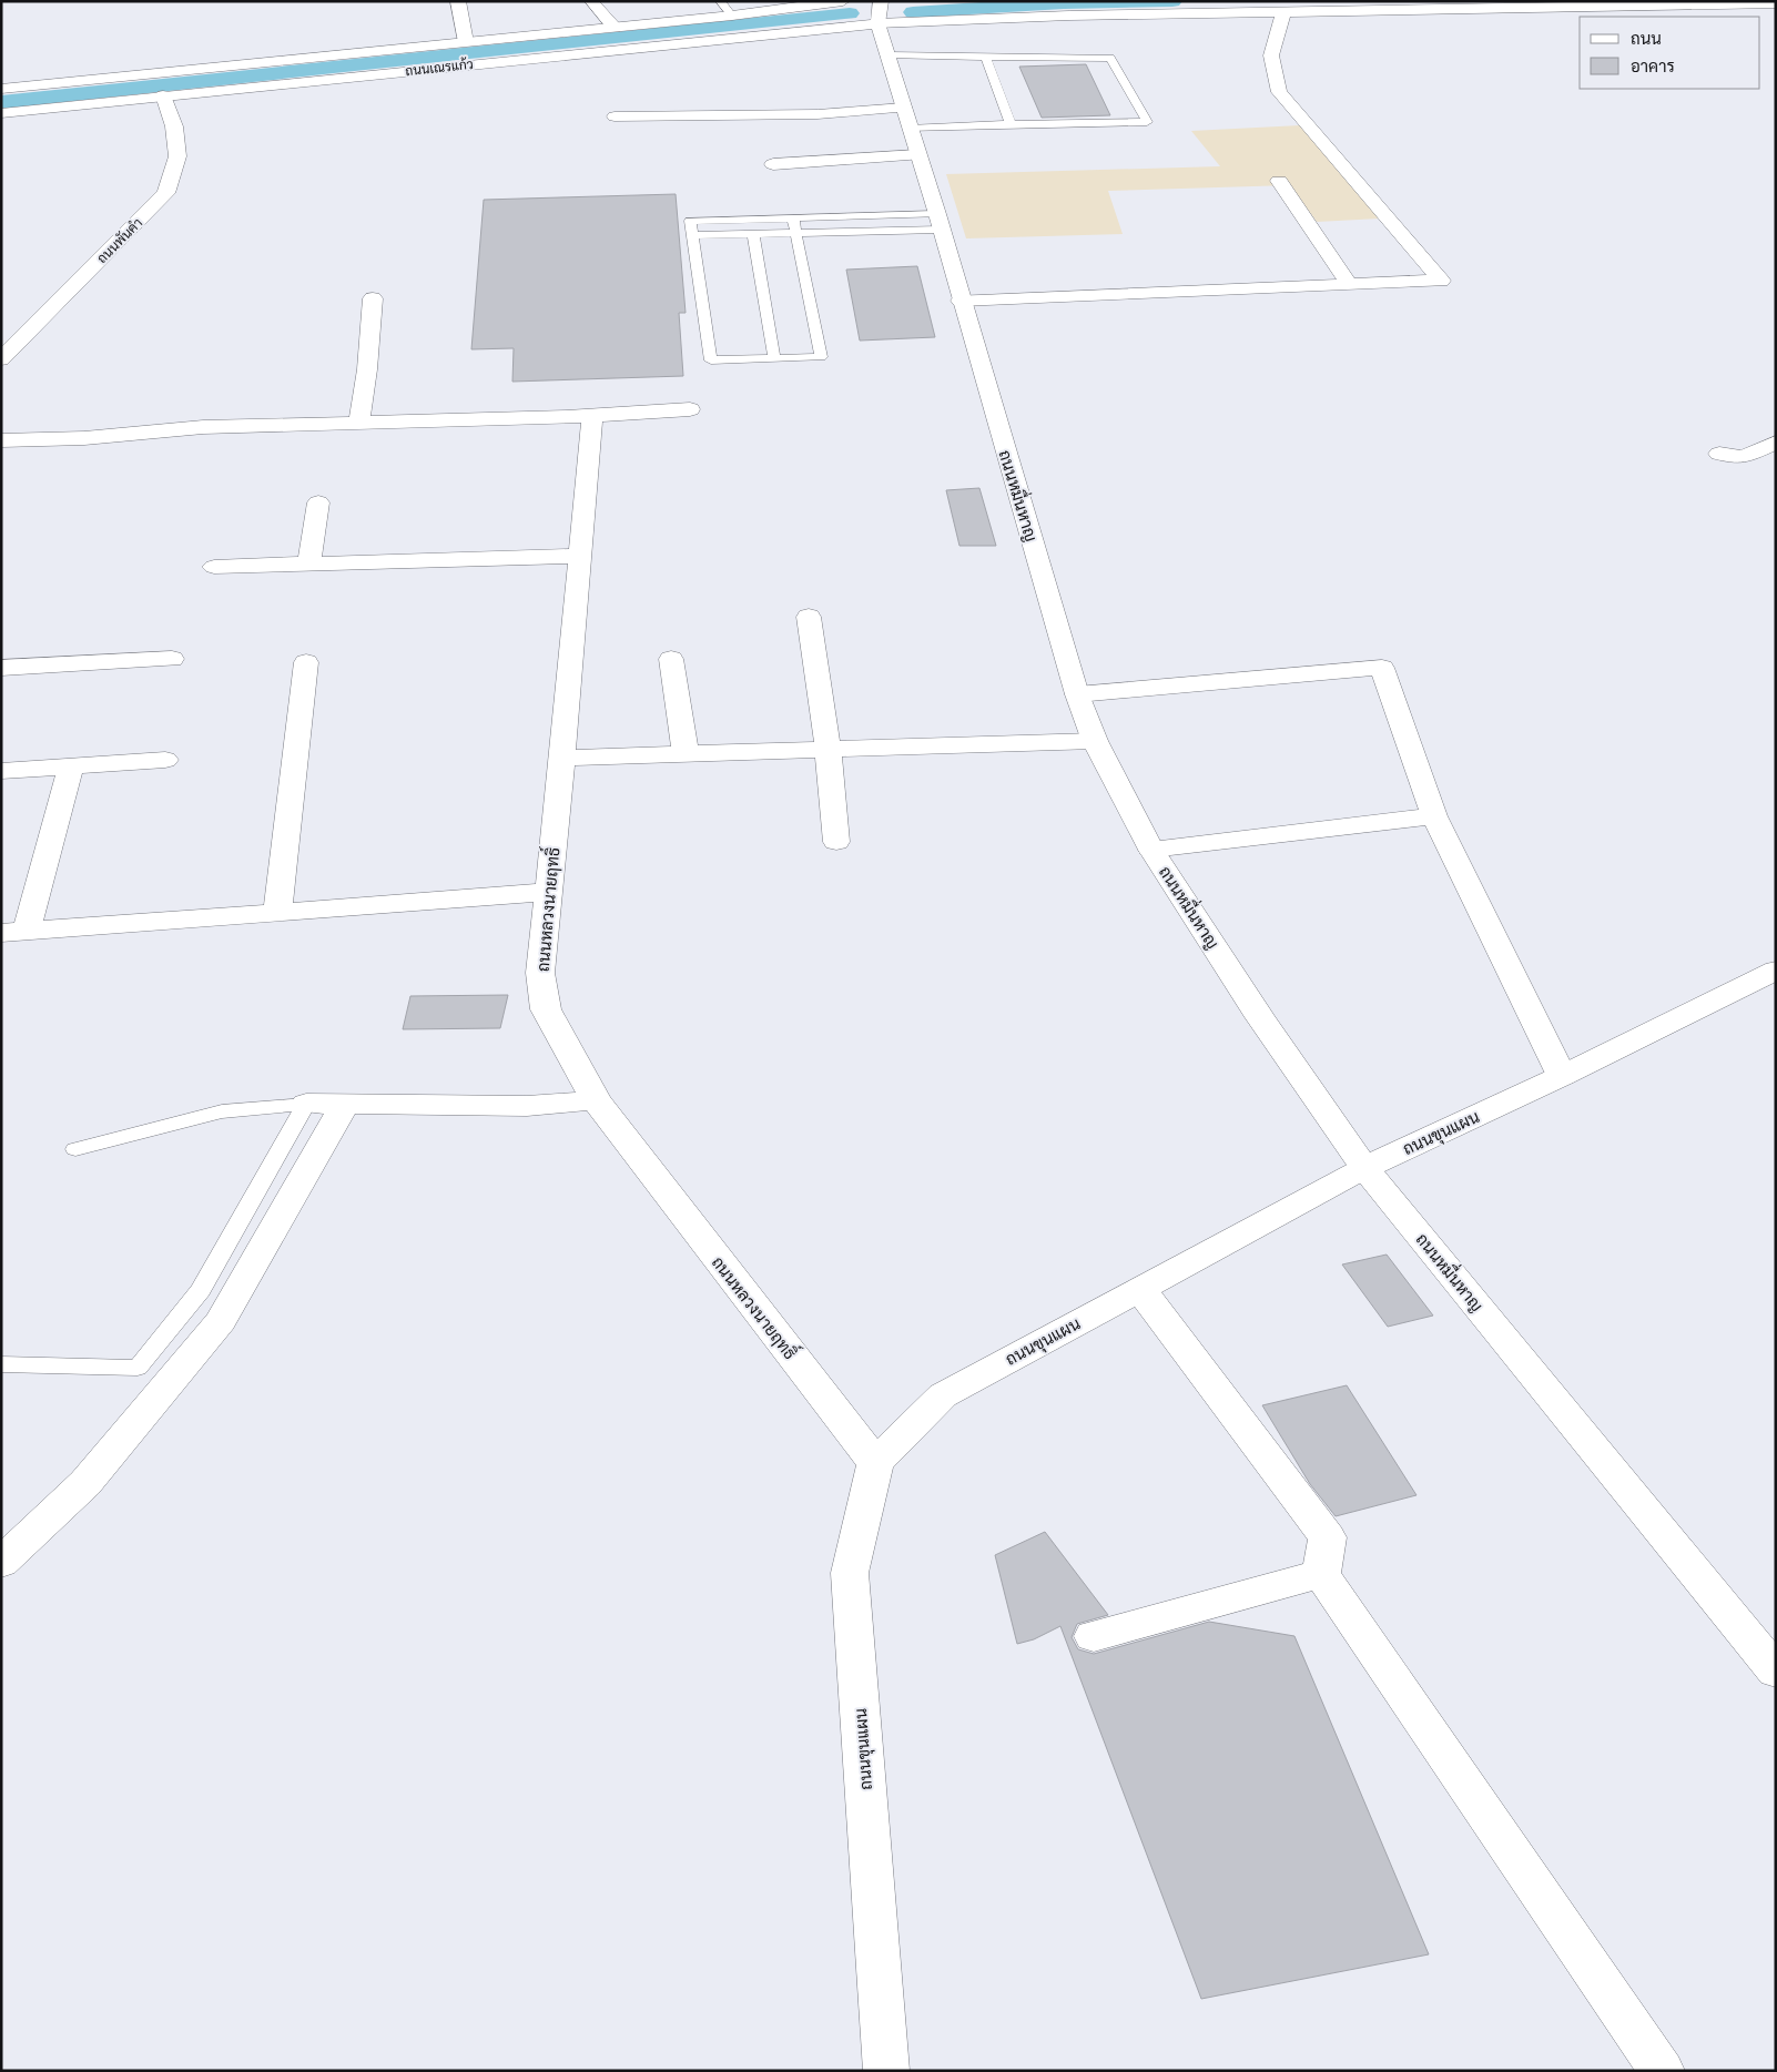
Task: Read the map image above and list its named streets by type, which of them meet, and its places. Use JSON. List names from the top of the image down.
{
  "streets": {
    "street": [
      "ถนนเณรแก้ว",
      "ถนนพันคำ",
      "ถนนหมื่นหาญ",
      "ถนนหลวงนายฤทธิ์",
      "ถนนขุนแผน"
    ]
  },
  "crossings": [
    ["ถนนเณรแก้ว", "ถนนพันคำ"],
    ["ถนนเณรแก้ว", "ถนนหมื่นหาญ"],
    ["ถนนหมื่นหาญ", "ถนนขุนแผน"],
    ["ถนนหลวงนายฤทธิ์", "ถนนขุนแผน"]
  ],
  "legend": ["ถนน", "อาคาร"]
}
